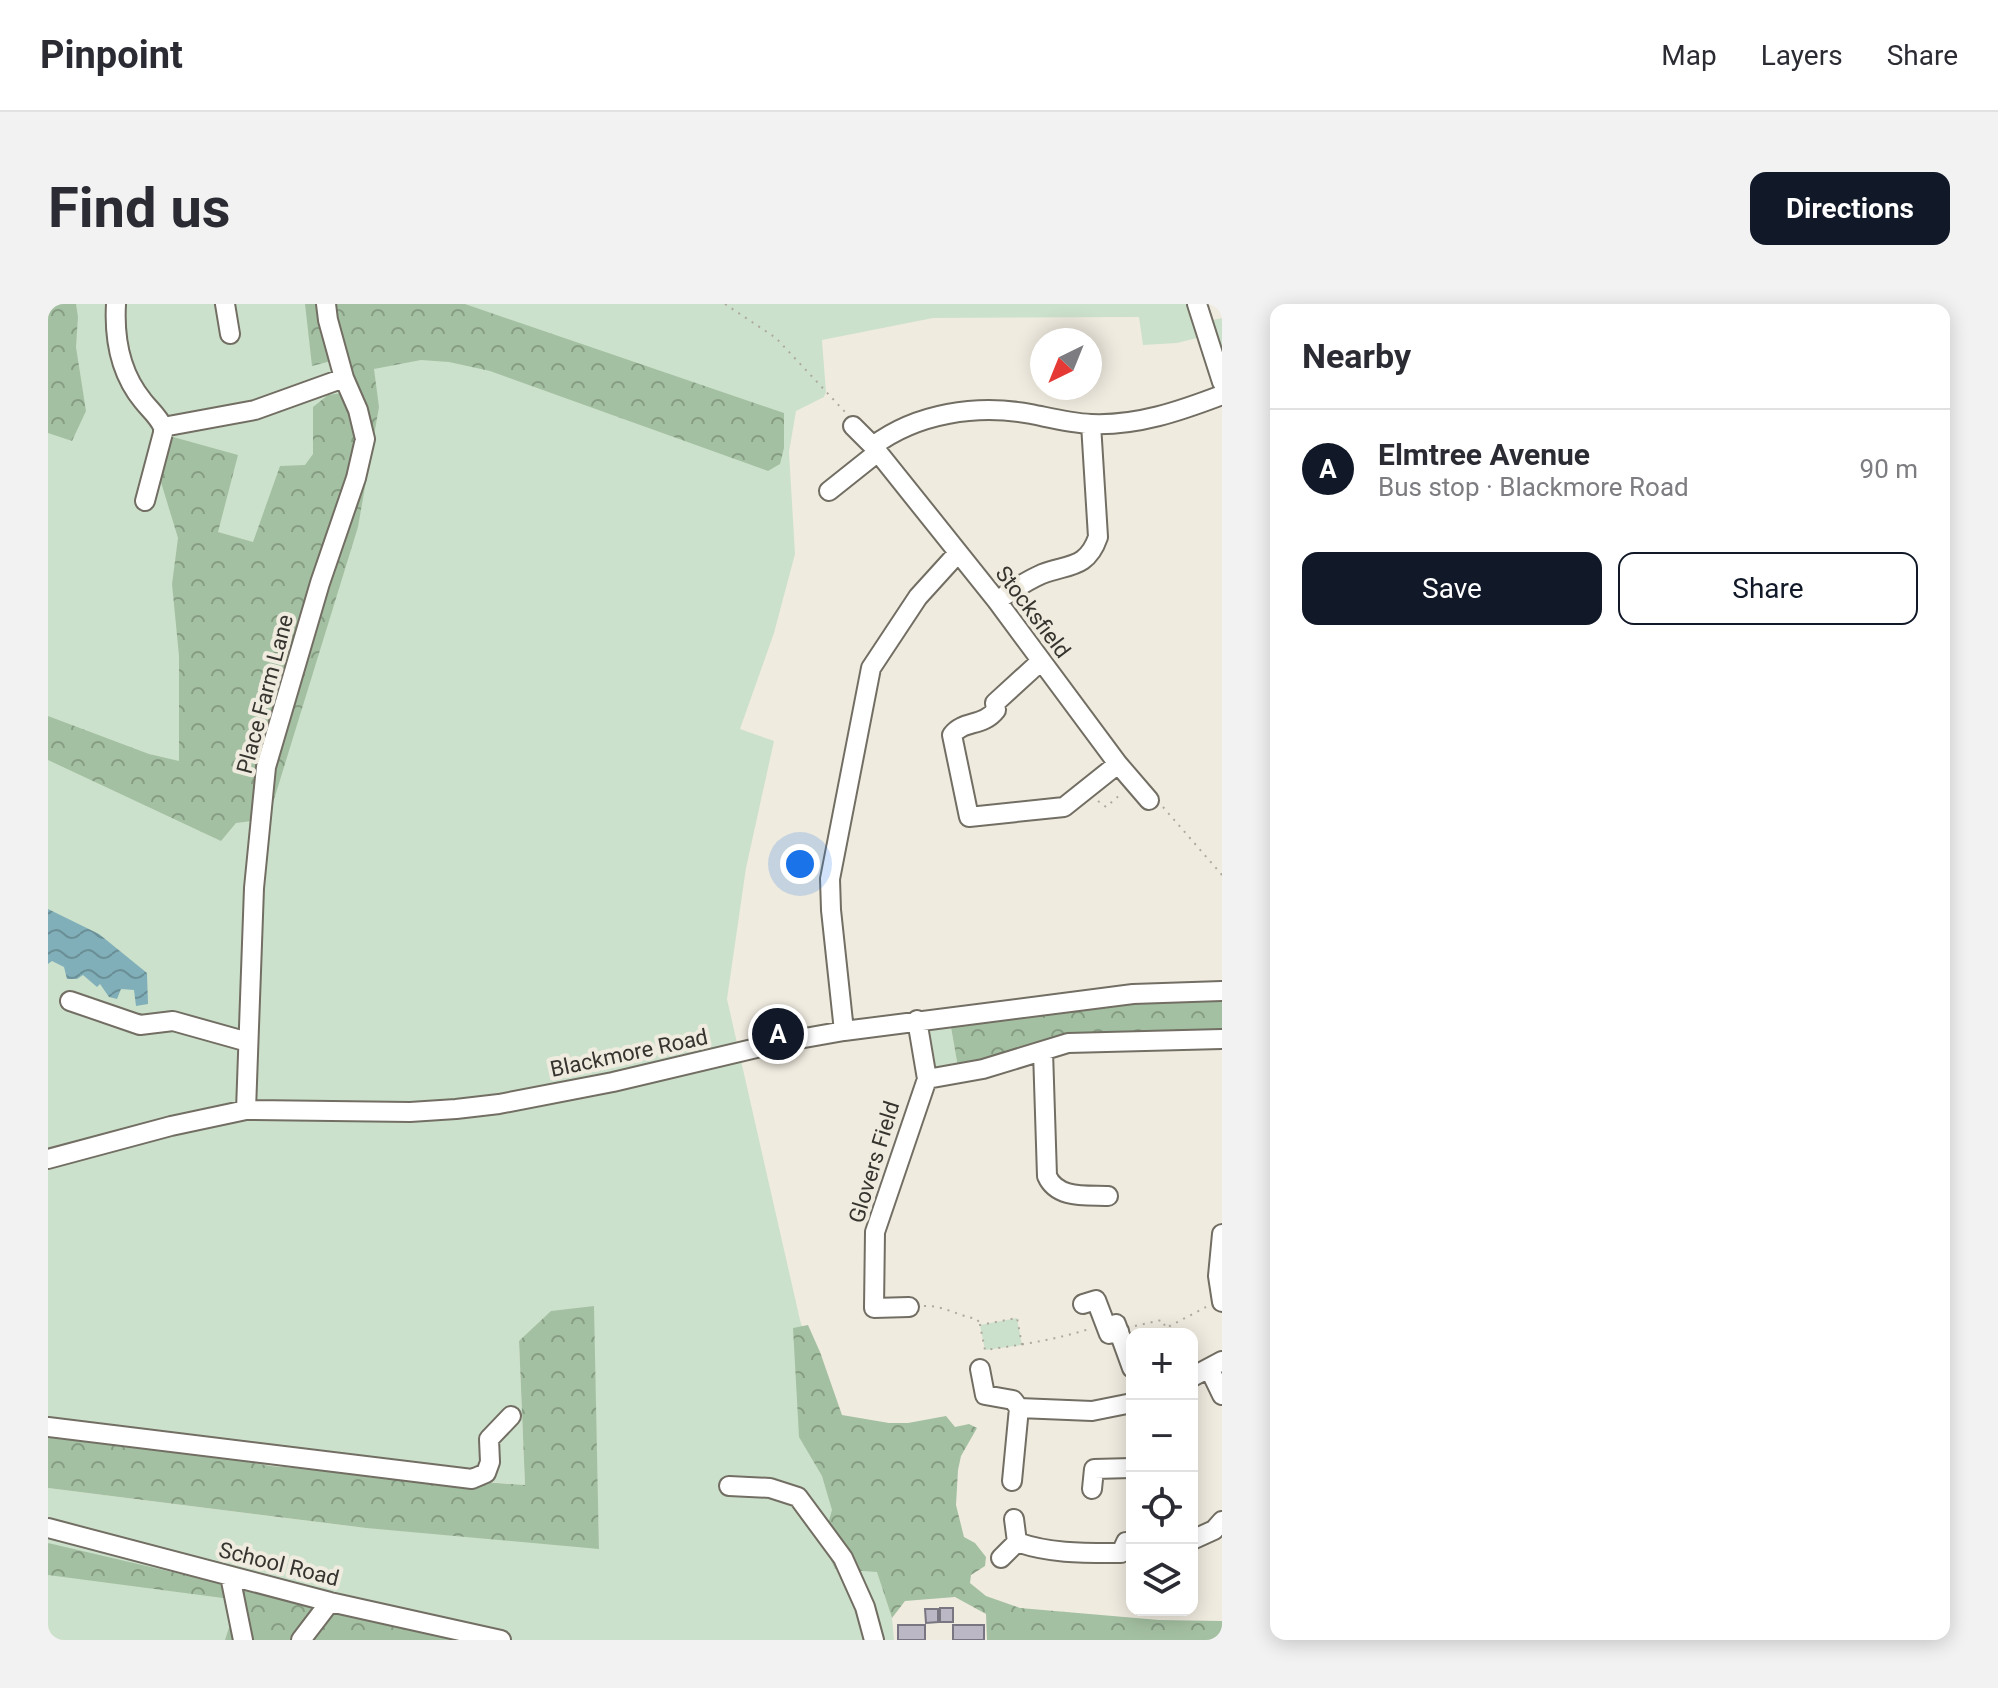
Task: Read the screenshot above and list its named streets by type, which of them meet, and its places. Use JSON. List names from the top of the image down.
{
  "streets": {
    "street": [
      "Stocksfield",
      "Place Farm Lane",
      "Blackmore Road",
      "Glovers Field",
      "School Road"
    ]
  },
  "crossings": [
    ["Place Farm Lane", "Blackmore Road"],
    ["Blackmore Road", "Glovers Field"]
  ],
  "north": "bottom left",
  "page": {
    "header": "Pinpoint",
    "nav": ["Map", "Layers", "Share"],
    "buttons": [
      "Directions",
      ["Save", "Share"]
    ],
    "title": "Find us",
    "heading": "Nearby",
    "list": [
      {
        "mark": "A",
        "name": "Elmtree Avenue",
        "note": "Bus stop · Blackmore Road",
        "value": "90 m"
      }
    ],
    "pins": "A",
    "map_buttons": ["+", "−"]
  }
}
